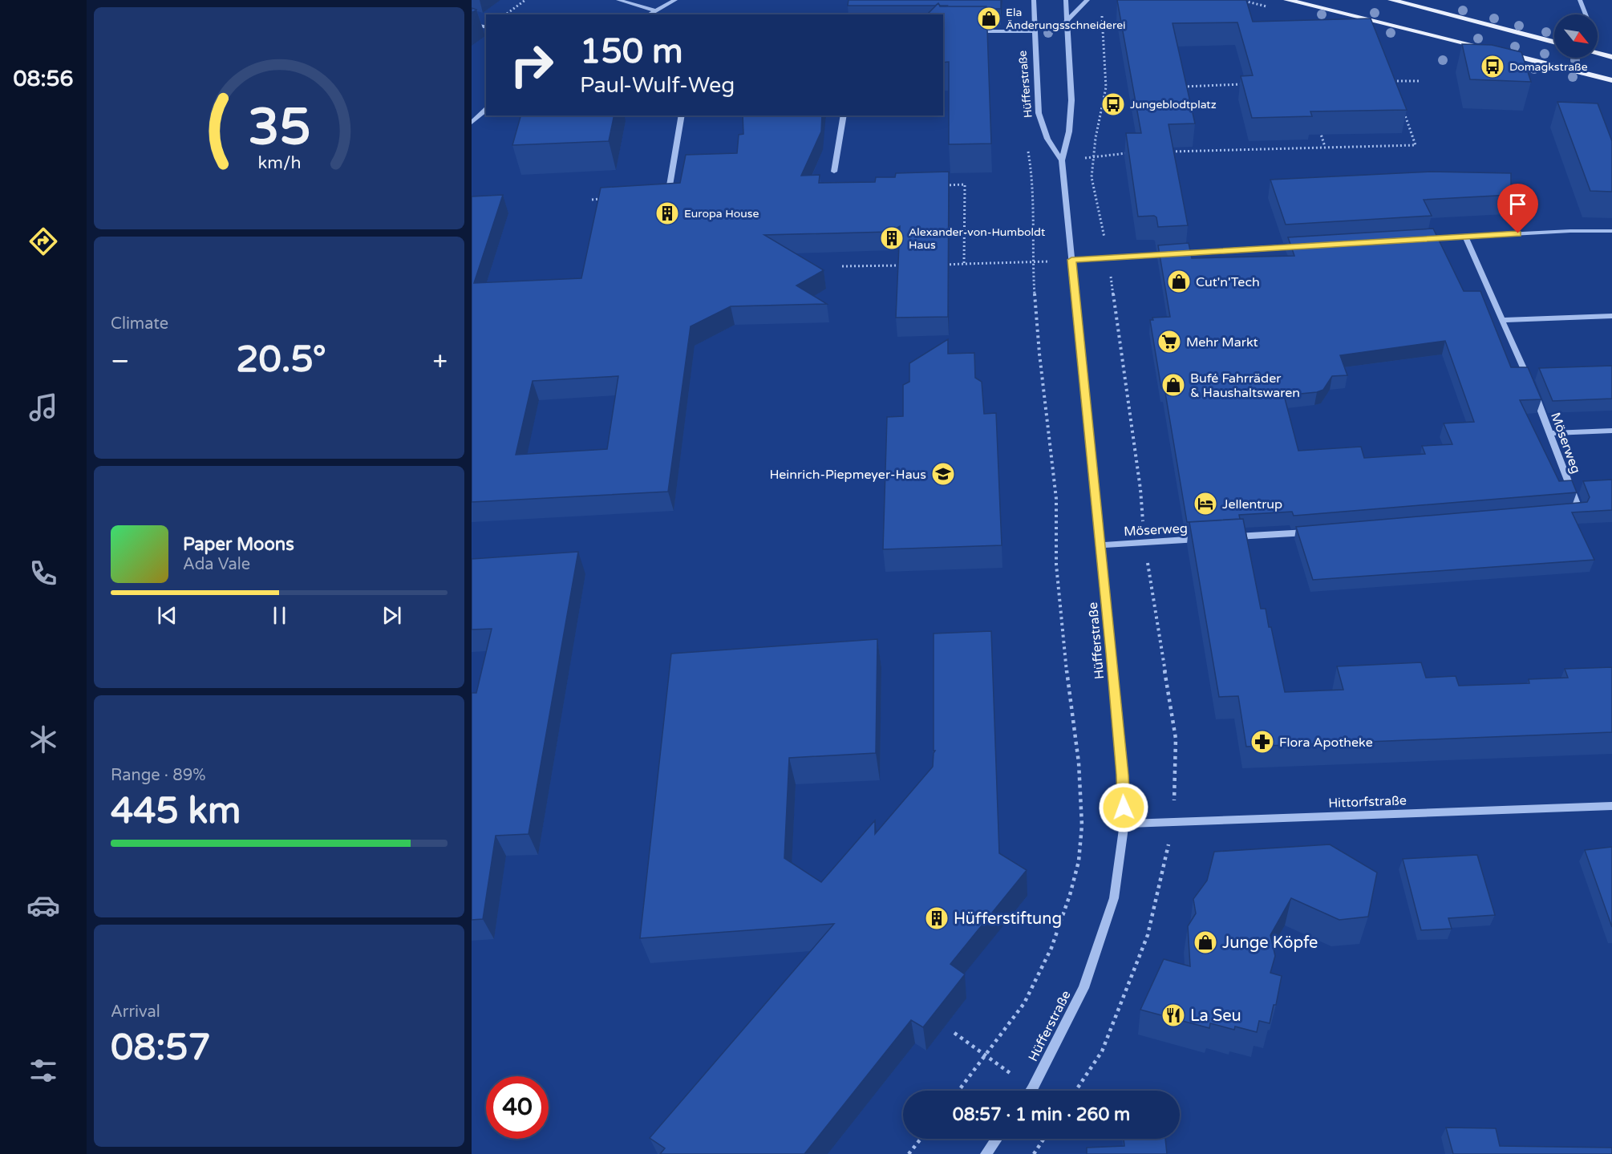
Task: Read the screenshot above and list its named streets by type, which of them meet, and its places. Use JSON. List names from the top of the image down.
{
  "streets": {
    "street": ["Hüfferstraße", "Möserweg", "Hittorfstraße"]
  },
  "crossings": [
    ["Hüfferstraße", "Möserweg"],
    ["Hüfferstraße", "Hittorfstraße"]
  ],
  "places": {
    "shop": [
      "Ela Änderungsschneiderei",
      "Cut'n'Tech",
      "Bufé Fahrräder & Haushaltswaren",
      "Junge Köpfe"
    ],
    "bus stop": ["Domagkstraße", "Jungeblodtplatz"],
    "building": ["Europa House", "Alexander-von-Humboldt Haus", "Hüfferstiftung"],
    "supermarket": ["Mehr Markt"],
    "school or university": ["Heinrich-Piepmeyer-Haus"],
    "hotel": ["Jellentrup"],
    "pharmacy": ["Flora Apotheke"],
    "restaurant": ["La Seu"]
  },
  "north": "bottom right",
  "page": {
    "tabs": "08:56",
    "turn": ["150 m", "Paul-Wulf-Weg"],
    "tile": [
      "Climate",
      ["Range · 89%", "445 km"],
      ["Arrival", "08:57"]
    ],
    "heat": ["−", "20.5°", "+"],
    "song": ["Paper Moons", "Ada Vale"],
    "limit": "40",
    "trip": "08:57 · 1 min · 260 m",
    "gauge": ["35", "km/h"]
  }
}
